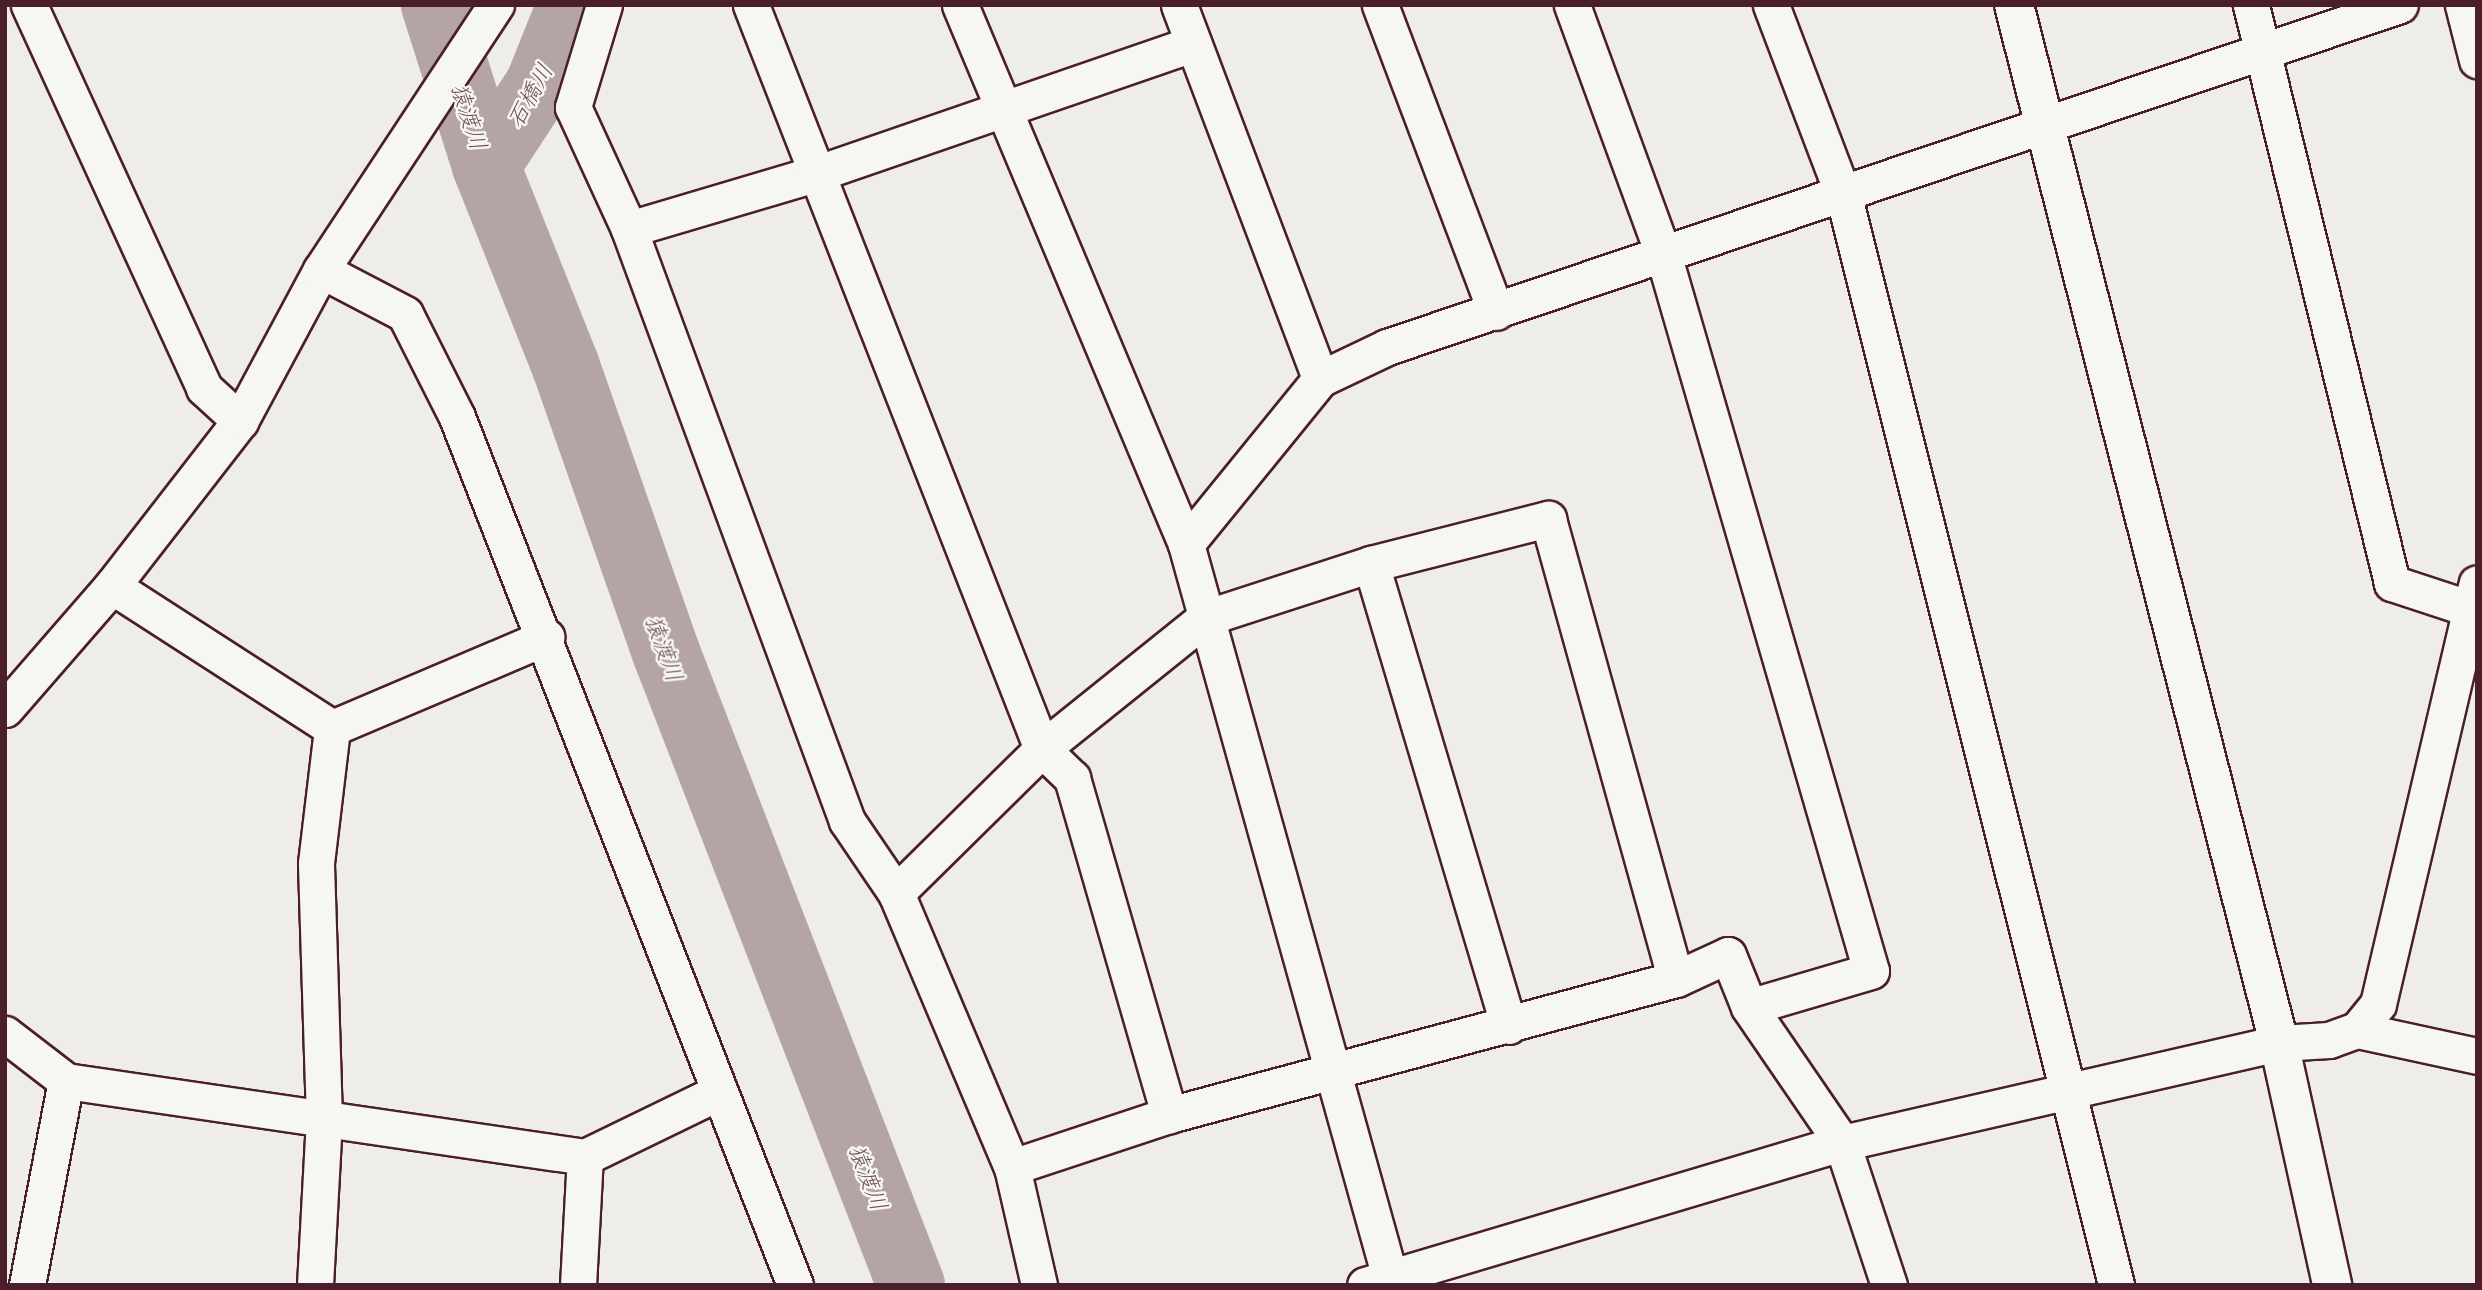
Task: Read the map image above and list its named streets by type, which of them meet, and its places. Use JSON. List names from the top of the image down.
{
  "water": ["石橋川", "猿渡川"]
}
